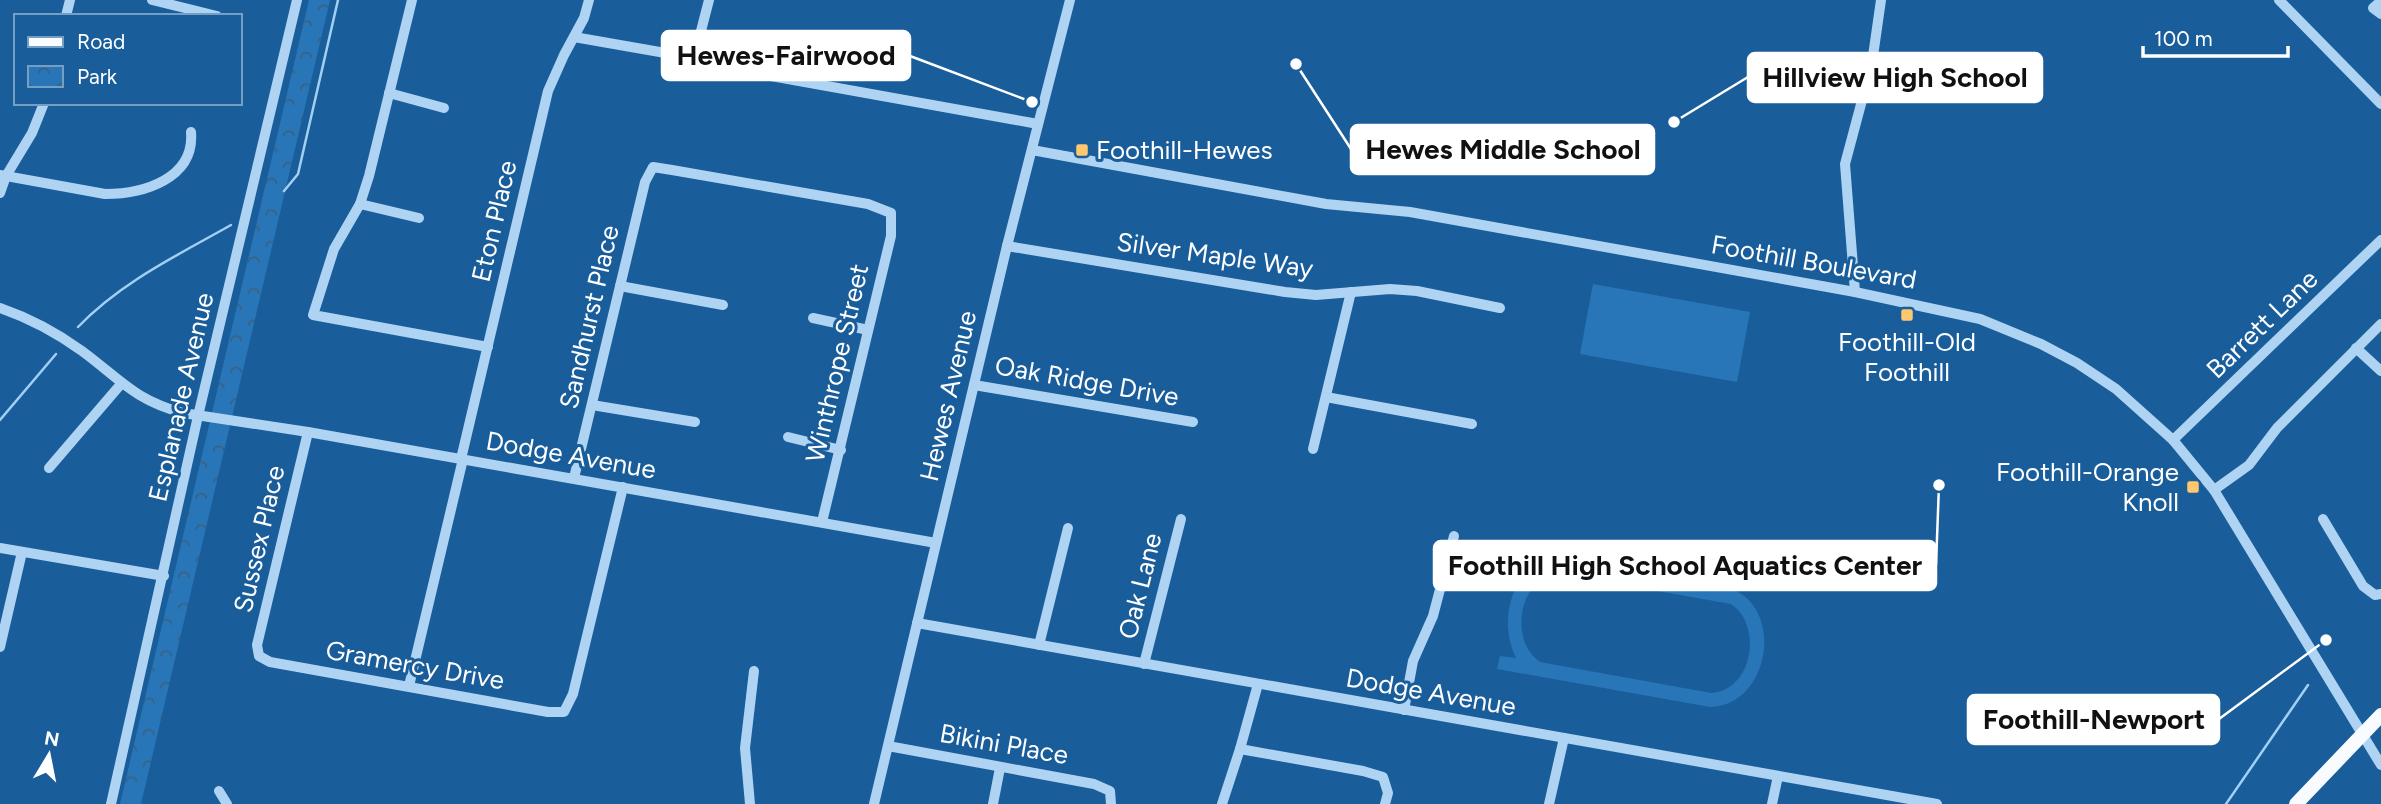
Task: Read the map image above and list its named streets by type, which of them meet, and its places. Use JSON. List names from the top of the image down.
{
  "streets": {
    "street": [
      "Eton Place",
      "Silver Maple Way",
      "Foothill Boulevard",
      "Sandhurst Place",
      "Barrett Lane",
      "Winthrope Street",
      "Oak Ridge Drive",
      "Hewes Avenue",
      "Esplanade Avenue",
      "Dodge Avenue",
      "Sussex Place",
      "Oak Lane",
      "Gramercy Drive",
      "Bikini Place"
    ]
  },
  "crossings": [
    ["Eton Place", "Dodge Avenue"],
    ["Eton Place", "Gramercy Drive"],
    ["Silver Maple Way", "Hewes Avenue"],
    ["Foothill Boulevard", "Barrett Lane"],
    ["Foothill Boulevard", "Hewes Avenue"],
    ["Sandhurst Place", "Winthrope Street"],
    ["Sandhurst Place", "Dodge Avenue"],
    ["Winthrope Street", "Dodge Avenue"],
    ["Oak Ridge Drive", "Hewes Avenue"],
    ["Hewes Avenue", "Dodge Avenue"],
    ["Hewes Avenue", "Bikini Place"],
    ["Esplanade Avenue", "Dodge Avenue"],
    ["Dodge Avenue", "Sussex Place"],
    ["Dodge Avenue", "Oak Lane"],
    ["Dodge Avenue", "Gramercy Drive"],
    ["Sussex Place", "Gramercy Drive"]
  ],
  "places": {
    "other": [
      "Hewes Middle School",
      "Hewes-Fairwood",
      "Hillview High School",
      "Foothill High School Aquatics Center",
      "Foothill-Newport"
    ],
    "transit": ["Foothill-Hewes", "Foothill-Old Foothill", "Foothill-Orange Knoll"]
  },
  "legend": ["Road", "Park"],
  "scale_bar": "100 m",
  "north": "top"
}
